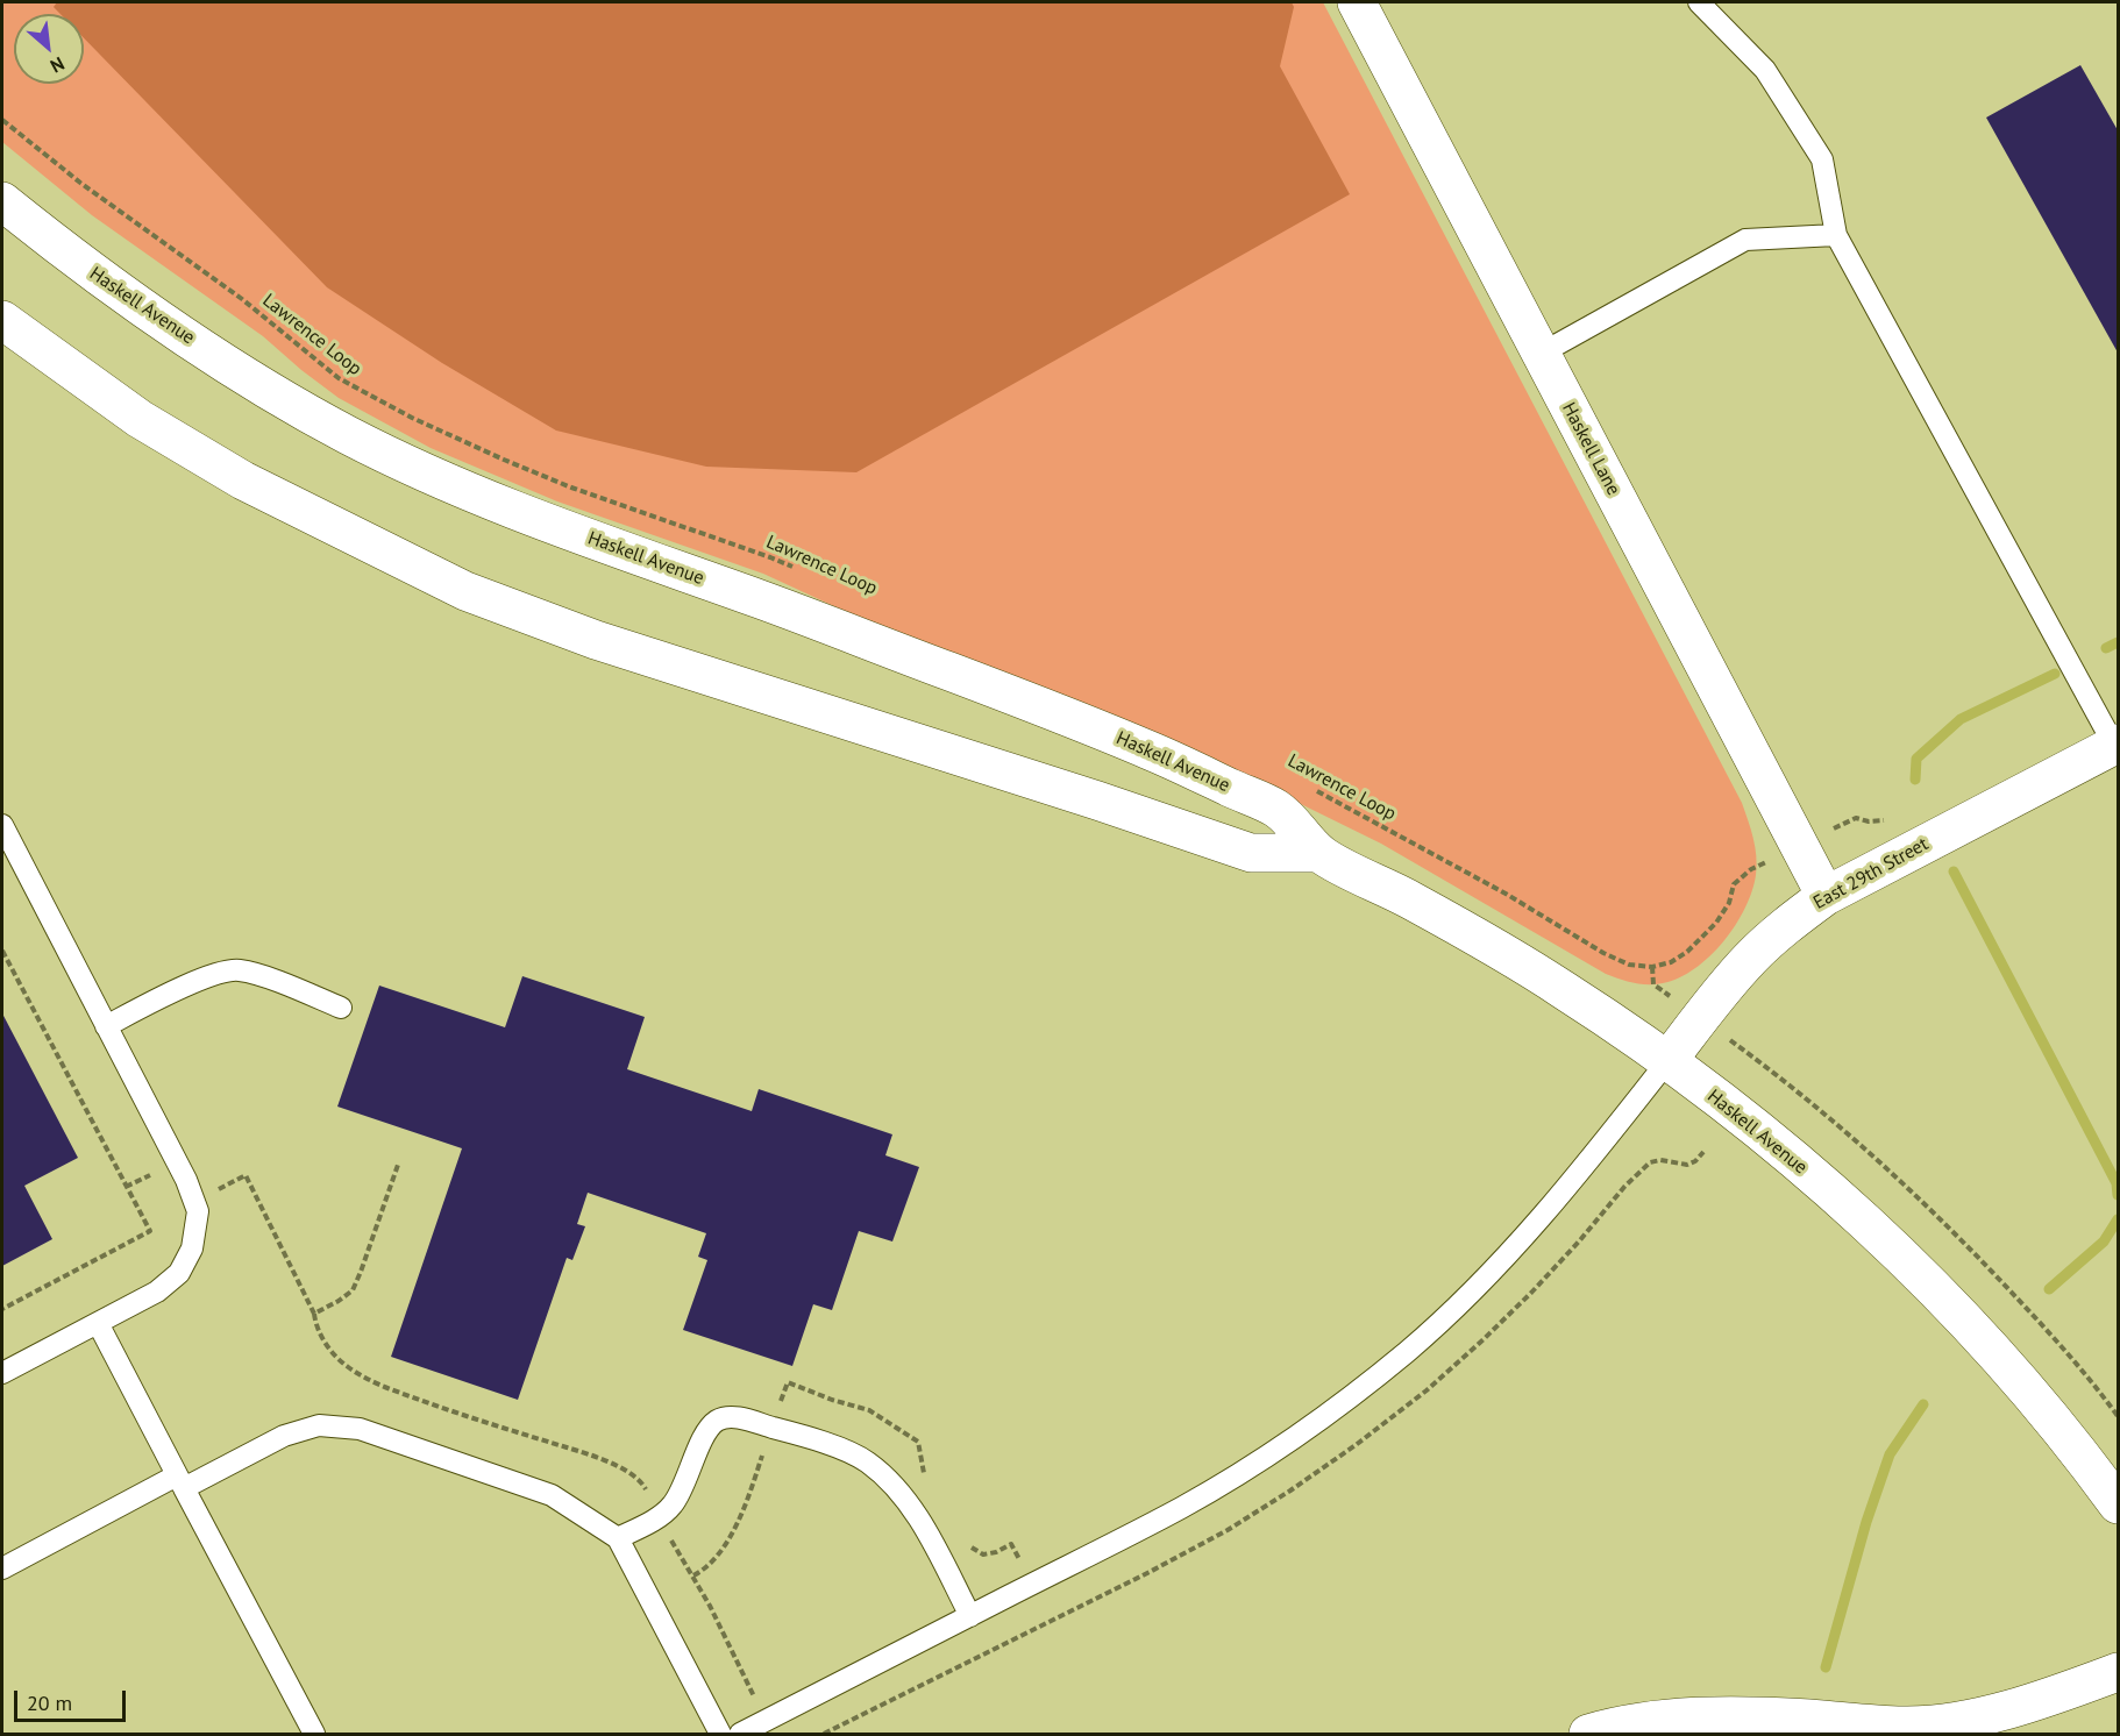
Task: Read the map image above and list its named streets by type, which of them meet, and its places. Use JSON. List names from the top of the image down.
{
  "streets": {
    "main road": ["Haskell Avenue", "Haskell Lane", "East 29th Street"],
    "path": ["Lawrence Loop"]
  },
  "crossings": [
    ["Haskell Avenue", "East 29th Street"],
    ["Haskell Lane", "East 29th Street"]
  ],
  "scale_bar": "20 m",
  "north": "bottom right"
}
